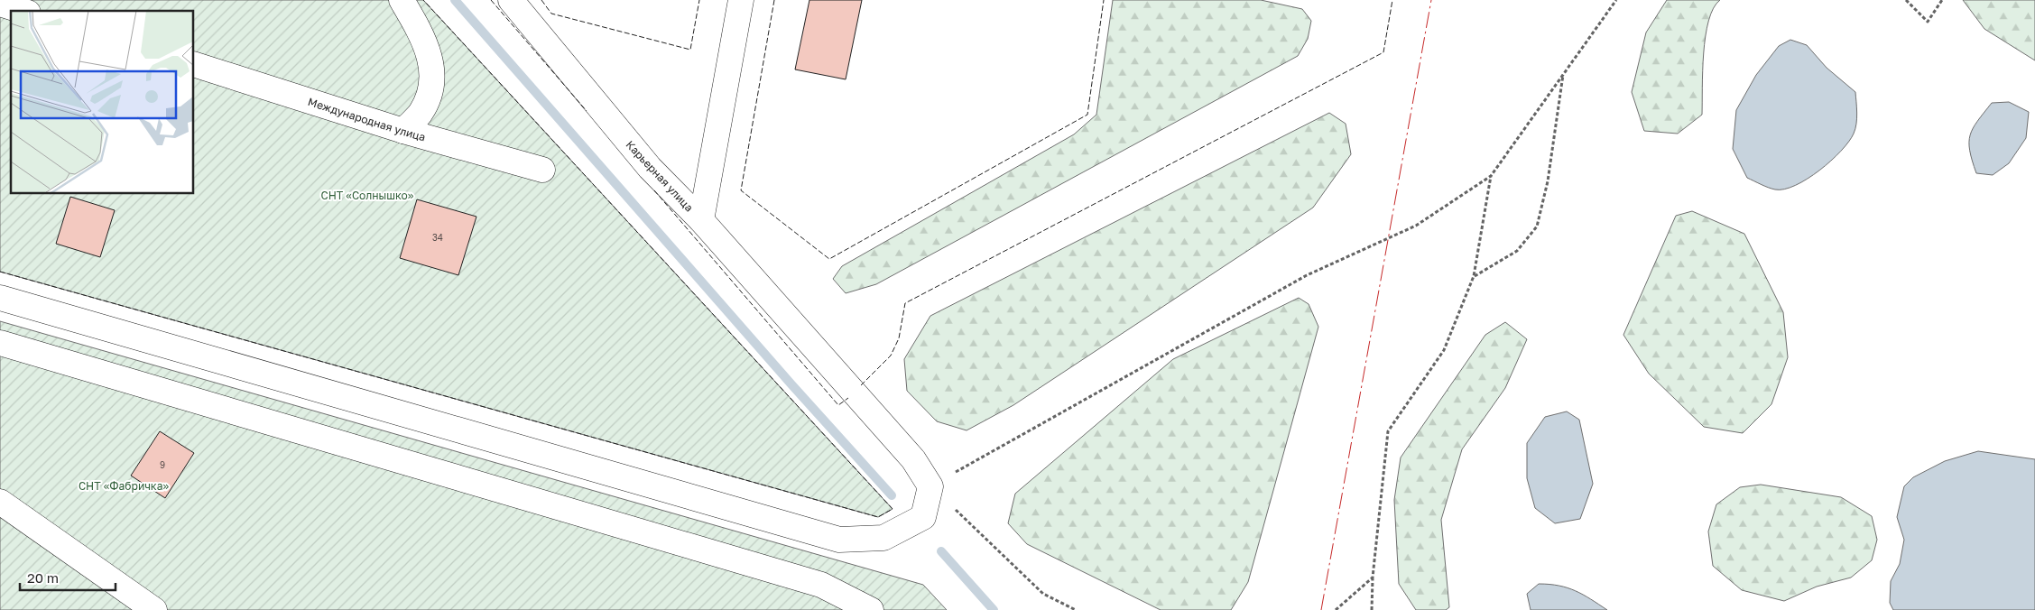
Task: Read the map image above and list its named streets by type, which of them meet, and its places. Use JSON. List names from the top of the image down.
{
  "streets": {
    "street": ["Международная улица", "Карьерная улица"]
  },
  "parks": ["СНТ «Солнышко»", "СНТ «Фабричка»"],
  "house_numbers": ["34", "9"],
  "scale_bar": "20 m"
}
